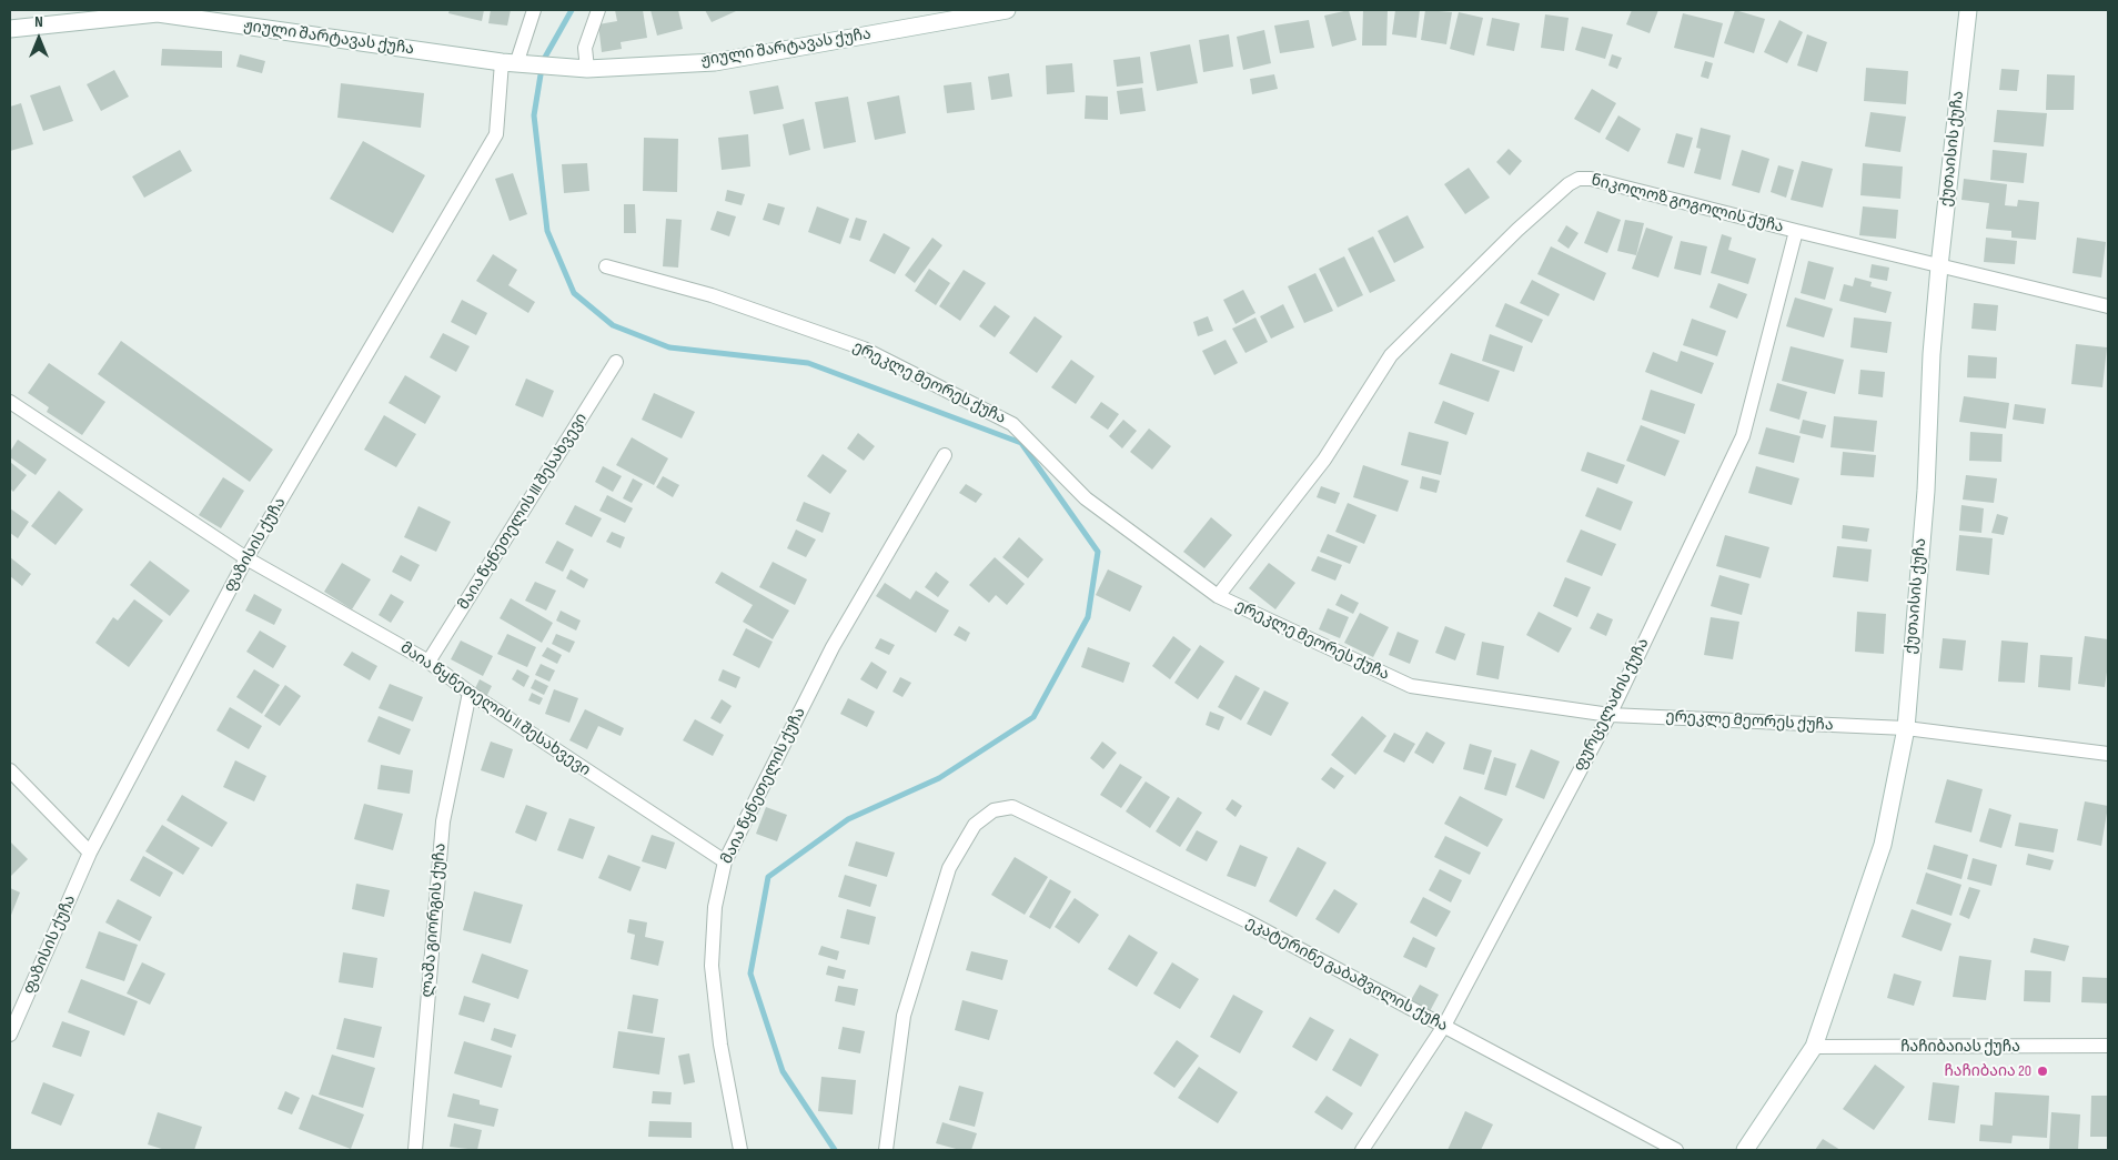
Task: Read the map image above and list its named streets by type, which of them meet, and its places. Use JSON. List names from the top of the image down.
{
  "streets": {
    "street": [
      "ჟიული შარტავას ქუჩა",
      "ქუთაისის ქუჩა",
      "ნიკოლოზ გოგოლის ქუჩა",
      "ერეკლე მეორეს ქუჩა",
      "მაია წყნეთელის III შესახვევი",
      "ფაზისის ქუჩა",
      "ფურცელაძის ქუჩა",
      "მაია წყნეთელის II შესახვევი",
      "მაია წყნეთელის ქუჩა",
      "ლაშა გიორგის ქუჩა",
      "ეკატერინე გაბაშვილის ქუჩა",
      "ჩაჩიბაიას ქუჩა"
    ]
  },
  "crossings": [
    ["ჟიული შარტავას ქუჩა", "ფაზისის ქუჩა"],
    ["ქუთაისის ქუჩა", "ნიკოლოზ გოგოლის ქუჩა"],
    ["ქუთაისის ქუჩა", "ერეკლე მეორეს ქუჩა"],
    ["ქუთაისის ქუჩა", "ჩაჩიბაიას ქუჩა"],
    ["ნიკოლოზ გოგოლის ქუჩა", "ერეკლე მეორეს ქუჩა"],
    ["ნიკოლოზ გოგოლის ქუჩა", "ფურცელაძის ქუჩა"],
    ["ერეკლე მეორეს ქუჩა", "ფურცელაძის ქუჩა"],
    ["მაია წყნეთელის III შესახვევი", "მაია წყნეთელის II შესახვევი"],
    ["ფაზისის ქუჩა", "მაია წყნეთელის II შესახვევი"],
    ["ფურცელაძის ქუჩა", "ეკატერინე გაბაშვილის ქუჩა"],
    ["მაია წყნეთელის II შესახვევი", "მაია წყნეთელის ქუჩა"],
    ["მაია წყნეთელის II შესახვევი", "ლაშა გიორგის ქუჩა"]
  ],
  "places": ["ჩაჩიბაია 20"],
  "north": "top"
}
